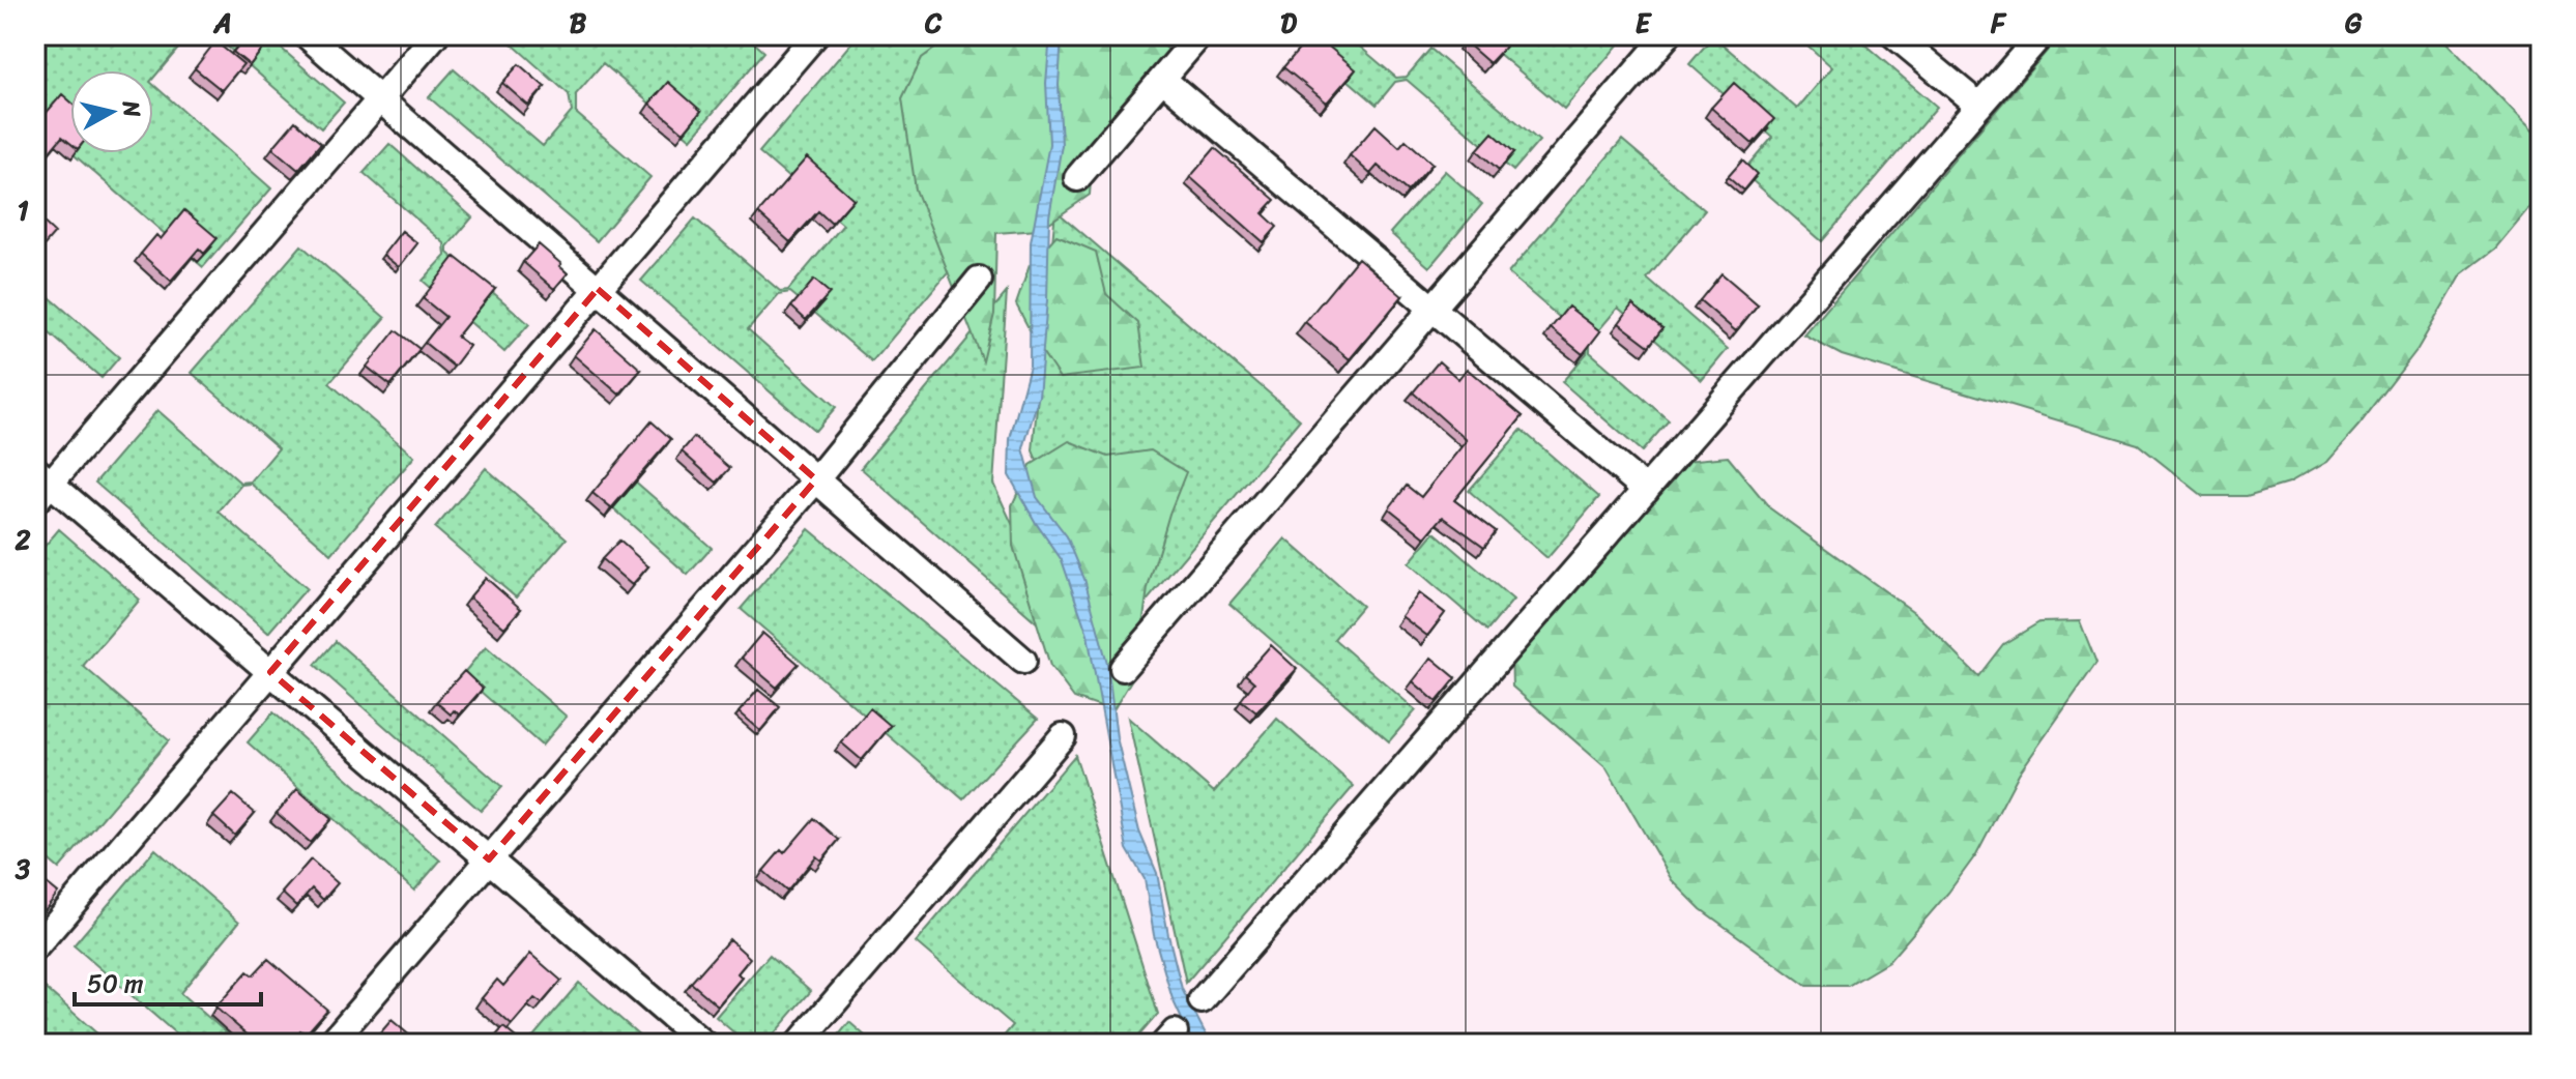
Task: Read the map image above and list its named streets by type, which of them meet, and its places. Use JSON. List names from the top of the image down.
{
  "scale_bar": "50 m",
  "north": "right",
  "grid": {
    "columns": [
      "A",
      "B",
      "C",
      "D",
      "E",
      "F",
      "G"
    ],
    "rows": ["1", "2", "3"]
  }
}
